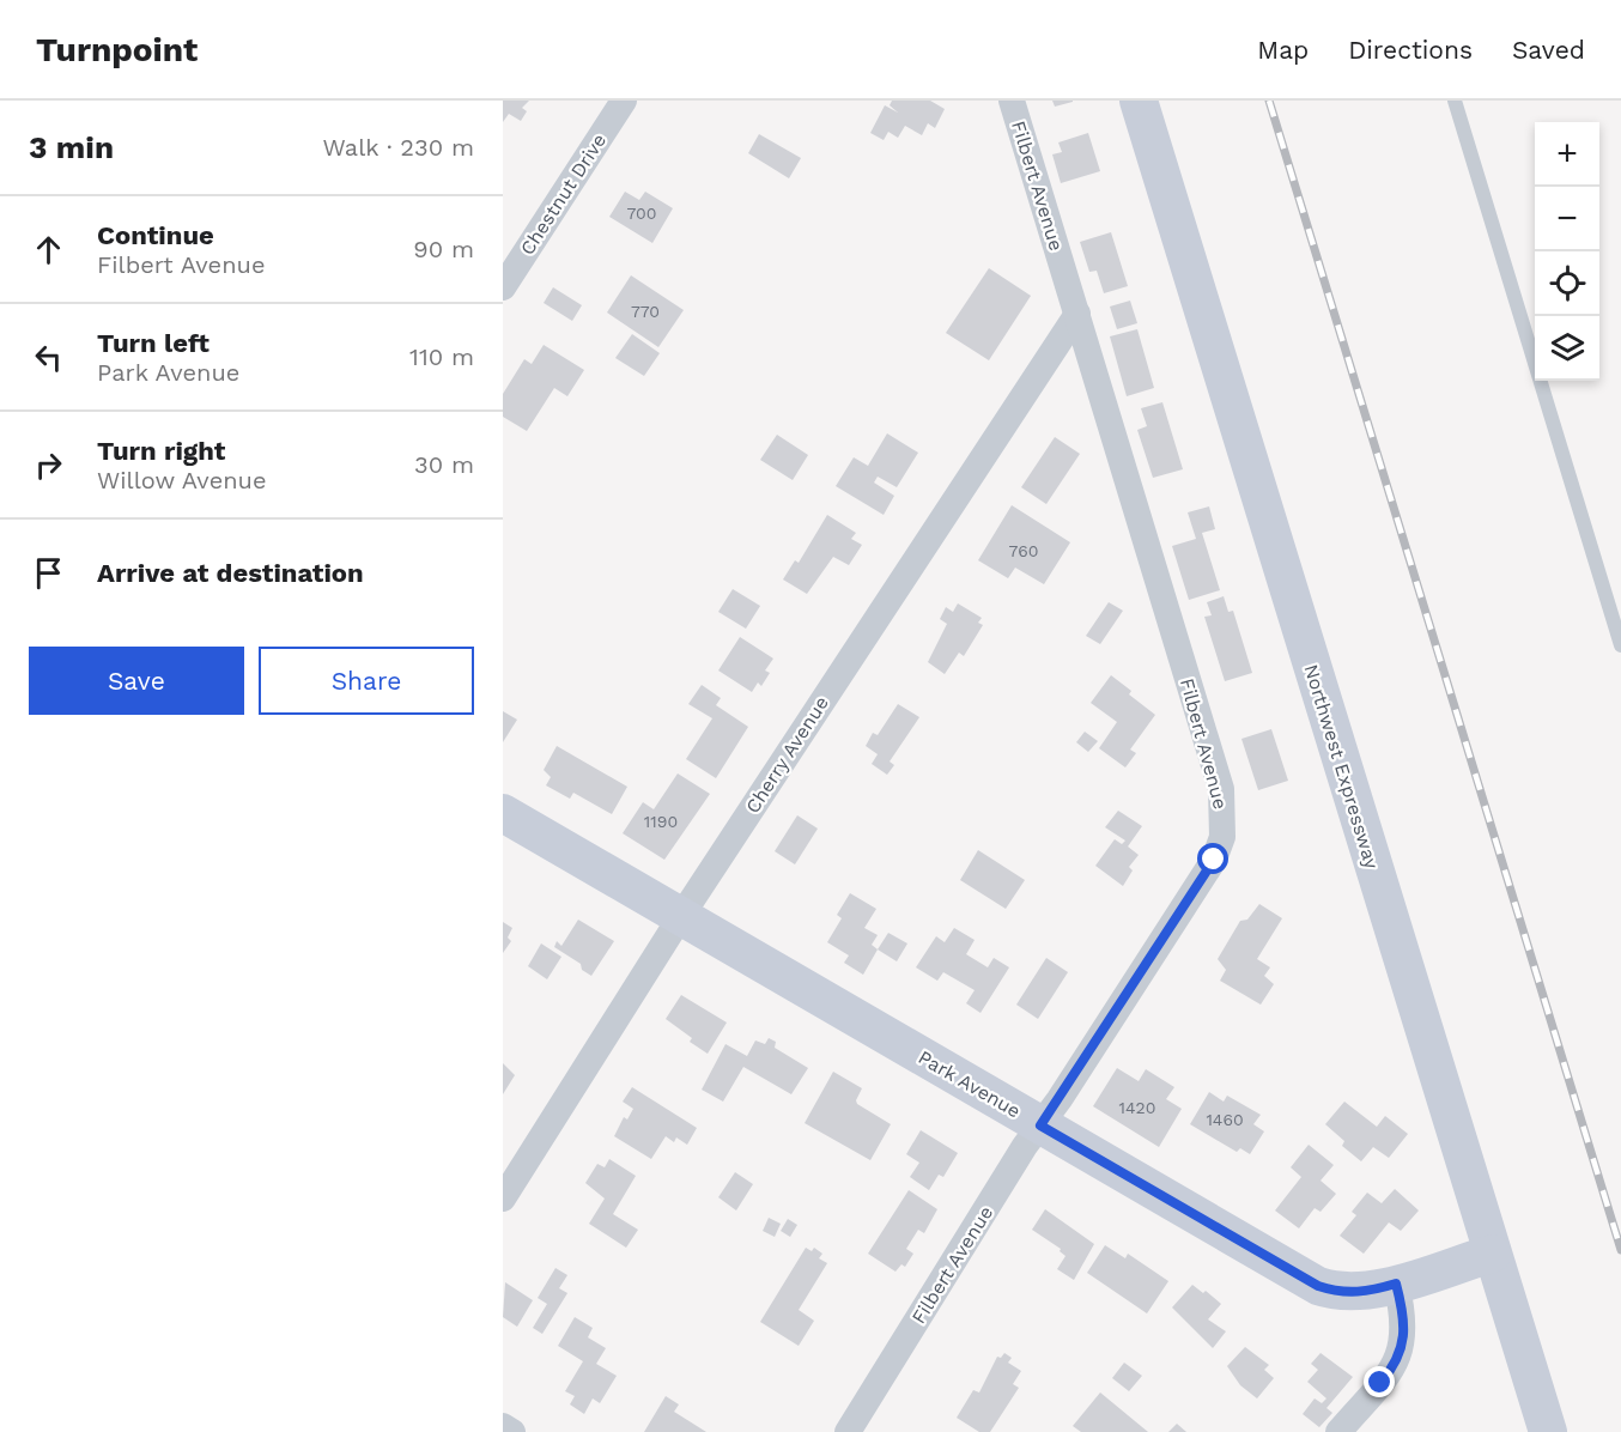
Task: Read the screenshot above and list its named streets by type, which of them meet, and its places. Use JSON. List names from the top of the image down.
{
  "streets": {
    "main road": ["Northwest Expressway", "Park Avenue"],
    "street": ["Filbert Avenue", "Chestnut Drive", "Cherry Avenue"]
  },
  "crossings": [
    ["Filbert Avenue", "Cherry Avenue"],
    ["Filbert Avenue", "Park Avenue"],
    ["Cherry Avenue", "Park Avenue"],
    ["Northwest Expressway", "Park Avenue"]
  ],
  "house_numbers": [
    "700",
    "770",
    "760",
    "1190",
    "1420",
    "1460"
  ],
  "page": {
    "header": "Turnpoint",
    "nav": ["Map", "Directions", "Saved"],
    "heading": ["3 min", "Walk · 230 m"],
    "map_buttons": ["+", "−"],
    "list": [
      ["Continue", "Filbert Avenue", "90 m"],
      ["Turn left", "Park Avenue", "110 m"],
      ["Turn right", "Willow Avenue", "30 m"],
      "Arrive at destination"
    ],
    "buttons": ["Save", "Share"]
  }
}
